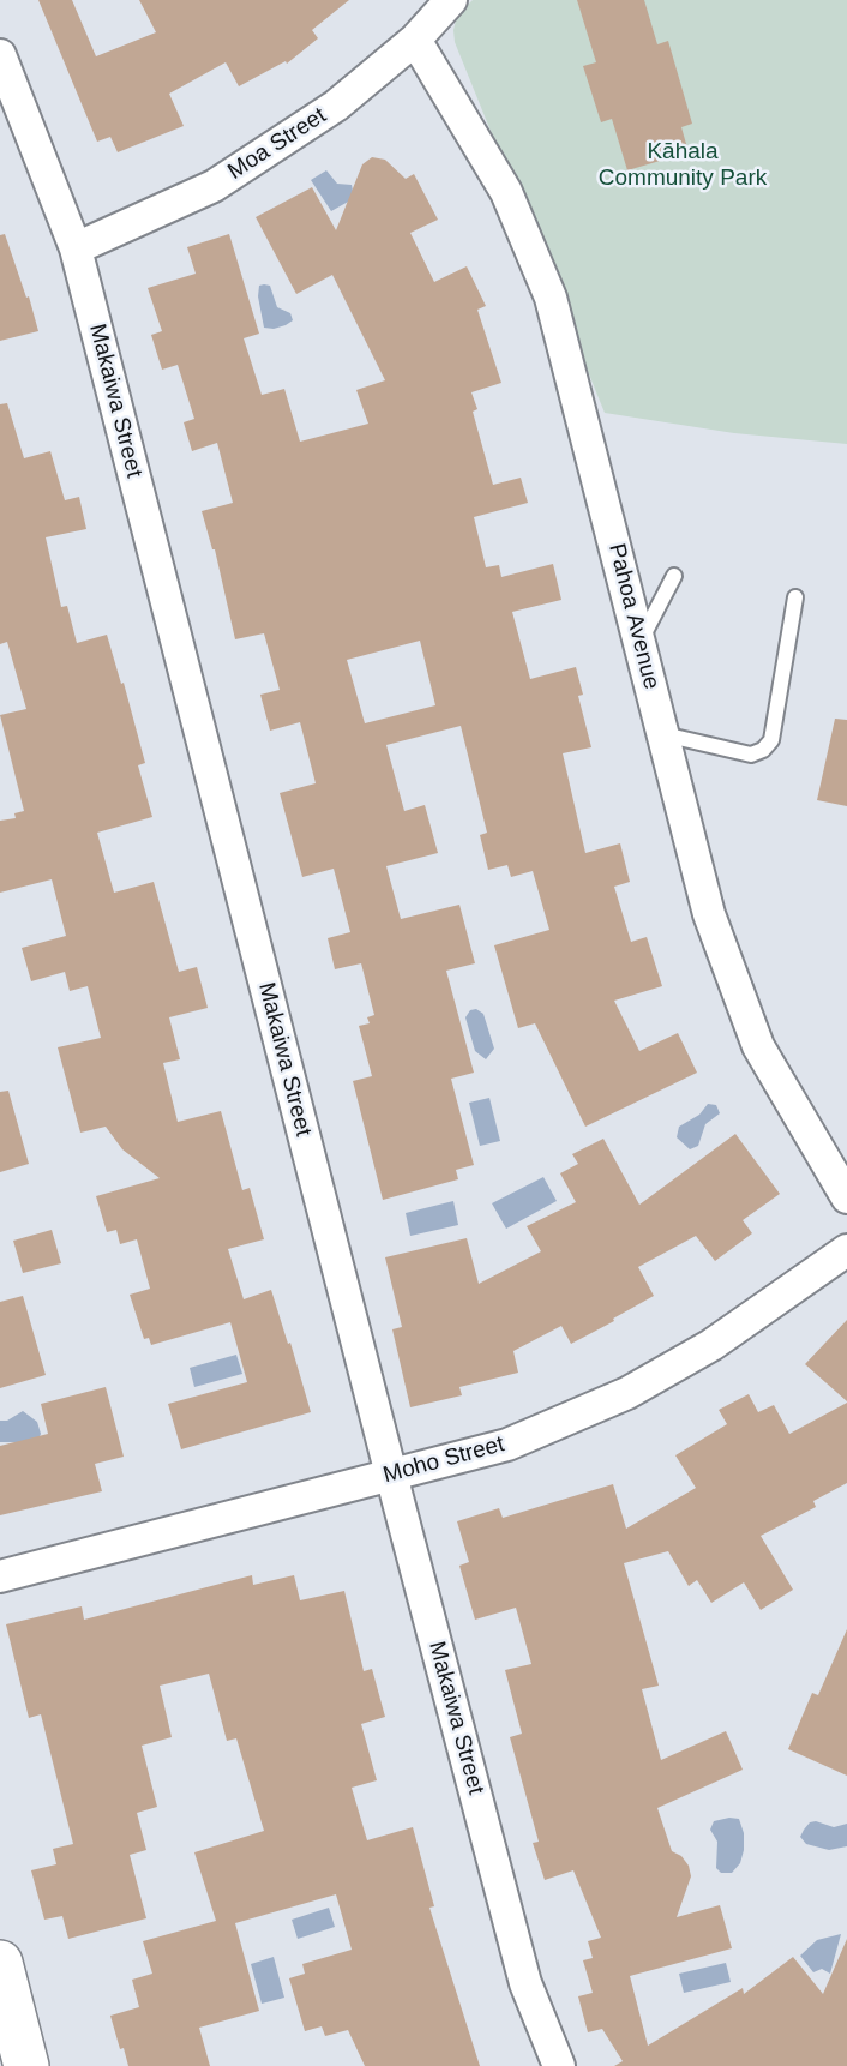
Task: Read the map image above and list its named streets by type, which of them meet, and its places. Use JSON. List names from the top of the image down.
{
  "streets": {
    "street": [
      "Moa Street",
      "Makaiwa Street",
      "Pahoa Avenue",
      "Moho Street"
    ]
  },
  "crossings": [
    ["Moa Street", "Makaiwa Street"],
    ["Moa Street", "Pahoa Avenue"],
    ["Makaiwa Street", "Moho Street"]
  ],
  "parks": ["Kāhala Community Park"]
}
